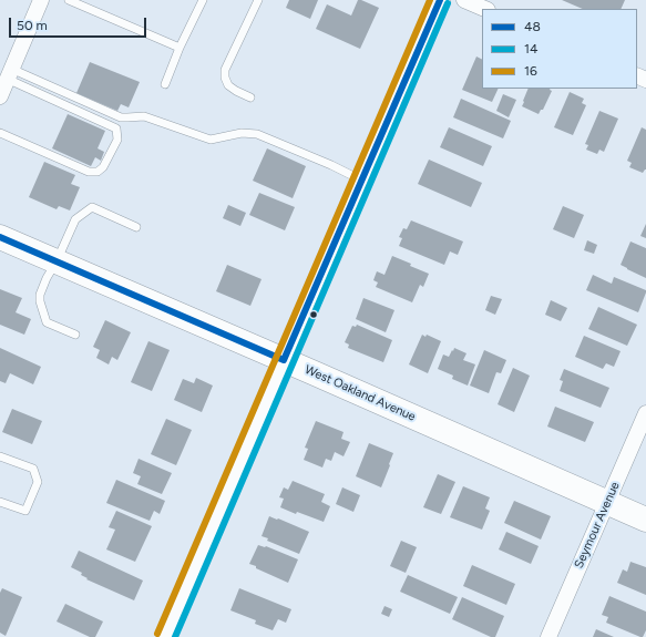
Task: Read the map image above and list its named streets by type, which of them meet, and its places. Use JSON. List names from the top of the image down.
{
  "streets": {
    "main road": ["West Oakland Avenue"],
    "street": ["Seymour Avenue"]
  },
  "crossings": [
    ["West Oakland Avenue", "Seymour Avenue"]
  ],
  "lines": ["transit line 48", "transit line 16", "transit line 14"],
  "legend": ["48", "14", "16"],
  "scale_bar": "50 m"
}
